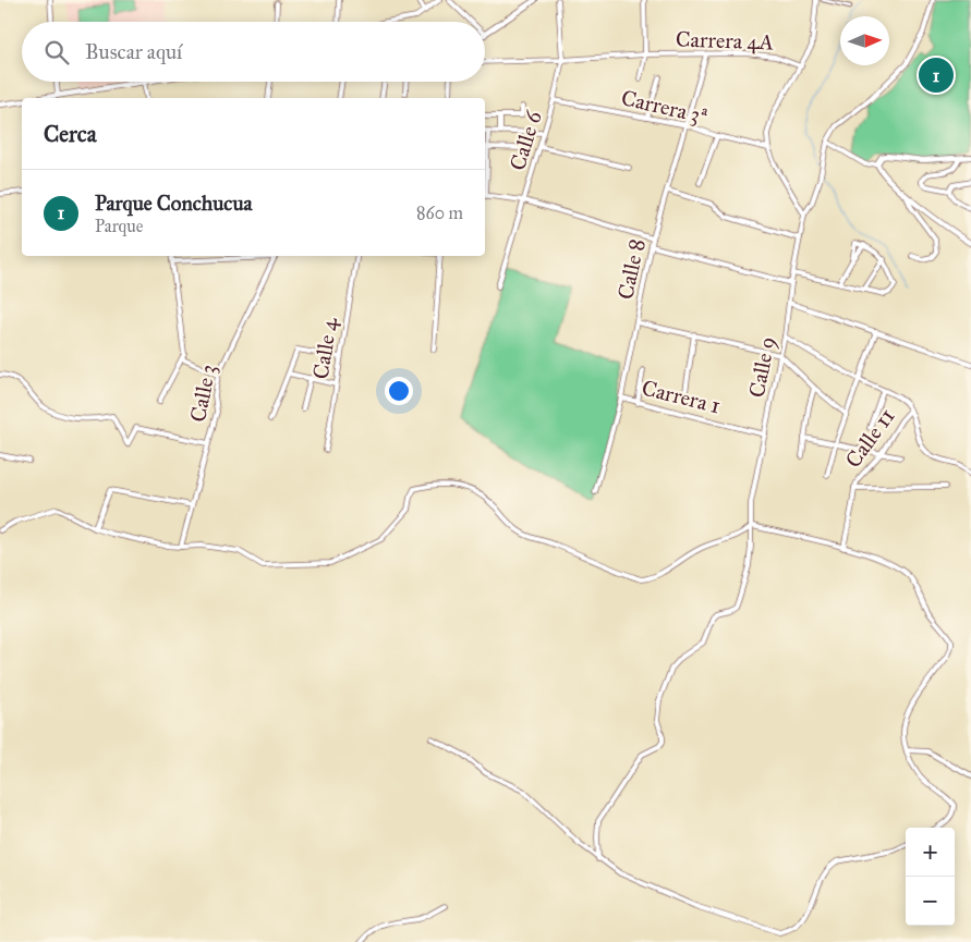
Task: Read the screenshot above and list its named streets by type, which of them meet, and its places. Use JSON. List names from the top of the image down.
{
  "streets": {
    "street": [
      "Carrera 4A",
      "Carrera 3ª",
      "Calle 6",
      "Calle 8",
      "Calle 4",
      "Calle 9",
      "Calle 3",
      "Carrera 1",
      "Calle 11"
    ]
  },
  "crossings": [
    ["Carrera 4A", "Calle 6"],
    ["Carrera 4A", "Calle 8"],
    ["Carrera 3ª", "Calle 6"],
    ["Carrera 3ª", "Calle 8"],
    ["Calle 8", "Carrera 1"],
    ["Calle 9", "Carrera 1"]
  ],
  "north": "right",
  "page": {
    "search": "Buscar aquí",
    "pins": "1",
    "heading": "Cerca",
    "list": [
      {
        "mark": "1",
        "name": "Parque Conchucua",
        "note": "Parque",
        "value": "860 m"
      }
    ],
    "map_buttons": ["+", "−"]
  }
}
